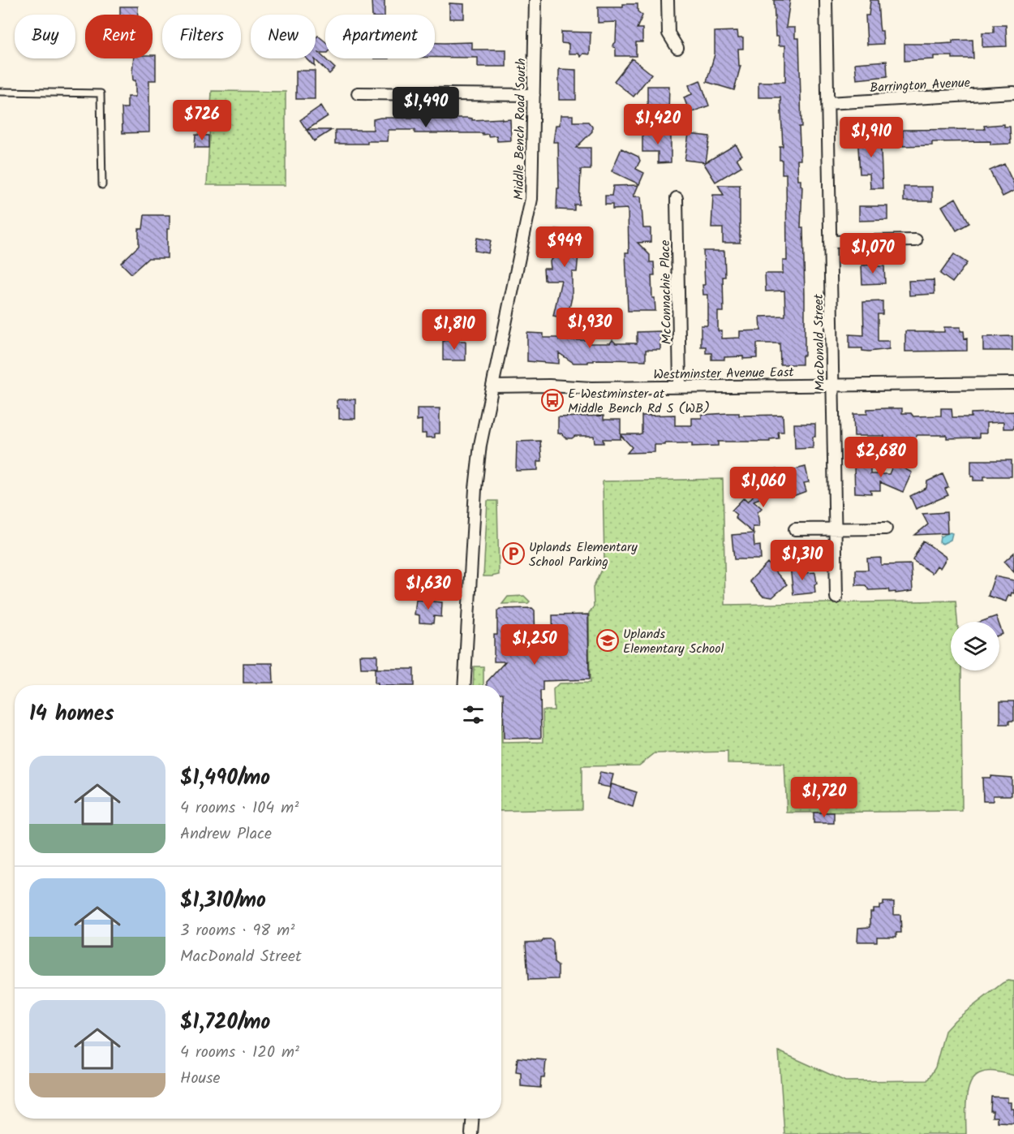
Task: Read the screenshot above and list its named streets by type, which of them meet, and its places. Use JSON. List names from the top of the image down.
{
  "streets": {
    "street": [
      "Barrington Avenue",
      "Middle Bench Road South",
      "McConnachie Place",
      "MacDonald Street",
      "Westminster Avenue East"
    ]
  },
  "crossings": [
    ["Barrington Avenue", "MacDonald Street"],
    ["Middle Bench Road South", "Westminster Avenue East"],
    ["McConnachie Place", "Westminster Avenue East"],
    ["MacDonald Street", "Westminster Avenue East"]
  ],
  "places": {
    "bus stop": ["E Westminster at Middle Bench Rd S (WB)"],
    "parking": ["Uplands Elementary School Parking"],
    "school or university": ["Uplands Elementary School"]
  },
  "page": {
    "chip": [
      "Buy",
      "Rent",
      "Filters",
      "New",
      "Apartment"
    ],
    "price": [
      "$1,490",
      "$726",
      "$1,420",
      "$1,910",
      "$949",
      "$1,070",
      "$1,930",
      "$1,810",
      "$2,680",
      "$1,060",
      "$1,310",
      "$1,630",
      "$1,250",
      "$1,720"
    ],
    "heading": "14 homes",
    "list": [
      {
        "name": "$1,490/mo",
        "note": "4 rooms · 104 m² · Andrew Place"
      },
      {
        "name": "$1,310/mo",
        "note": "3 rooms · 98 m² · MacDonald Street"
      },
      {
        "name": "$1,720/mo",
        "note": "4 rooms · 120 m² · House"
      }
    ]
  }
}
